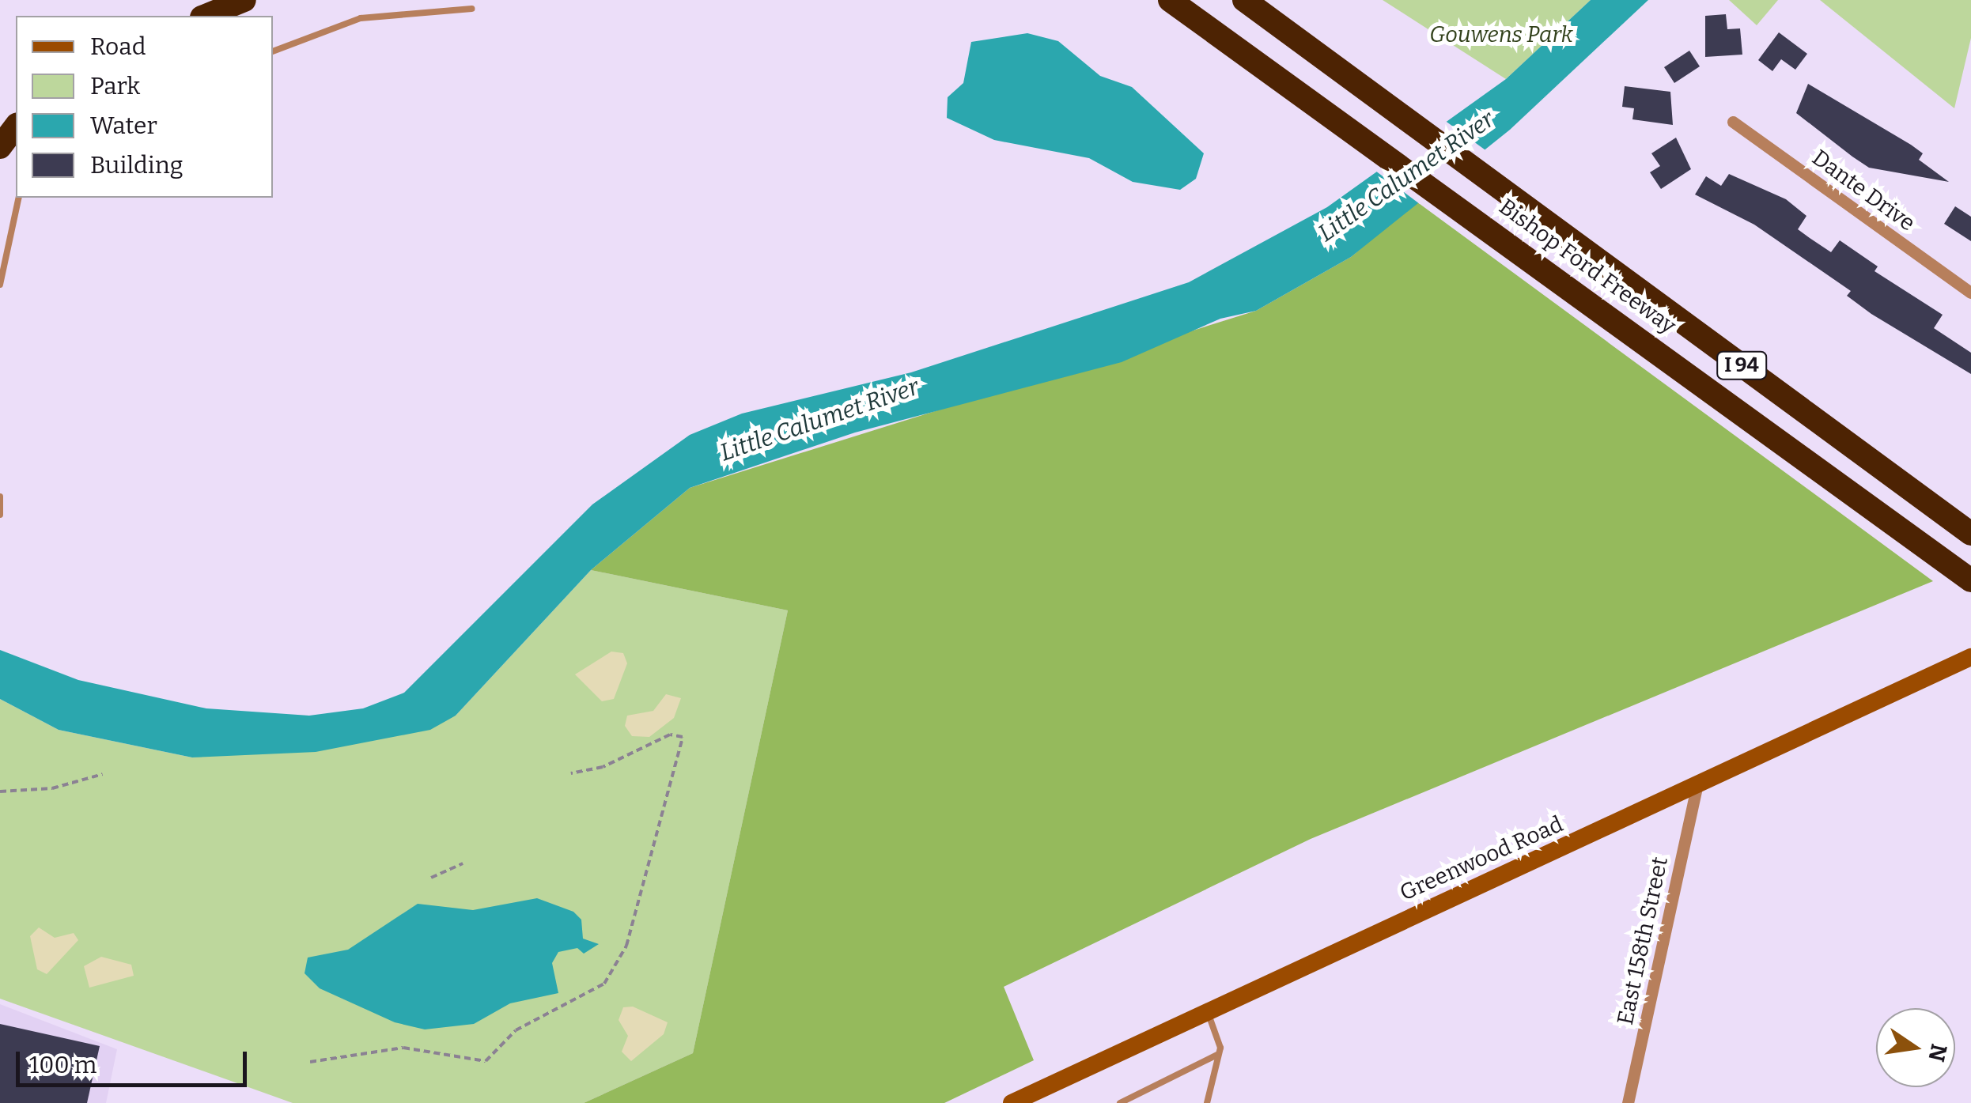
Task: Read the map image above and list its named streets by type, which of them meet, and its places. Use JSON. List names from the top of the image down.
{
  "streets": {
    "highway": ["Bishop Ford Freeway", "I 94"],
    "street": ["Dante Drive", "Greenwood Road", "East 158th Street"]
  },
  "crossings": [
    ["Greenwood Road", "East 158th Street"]
  ],
  "water": ["Little Calumet River"],
  "parks": ["Gouwens Park"],
  "legend": [
    "Road",
    "Park",
    "Water",
    "Building"
  ],
  "scale_bar": "100 m",
  "north": "right"
}
